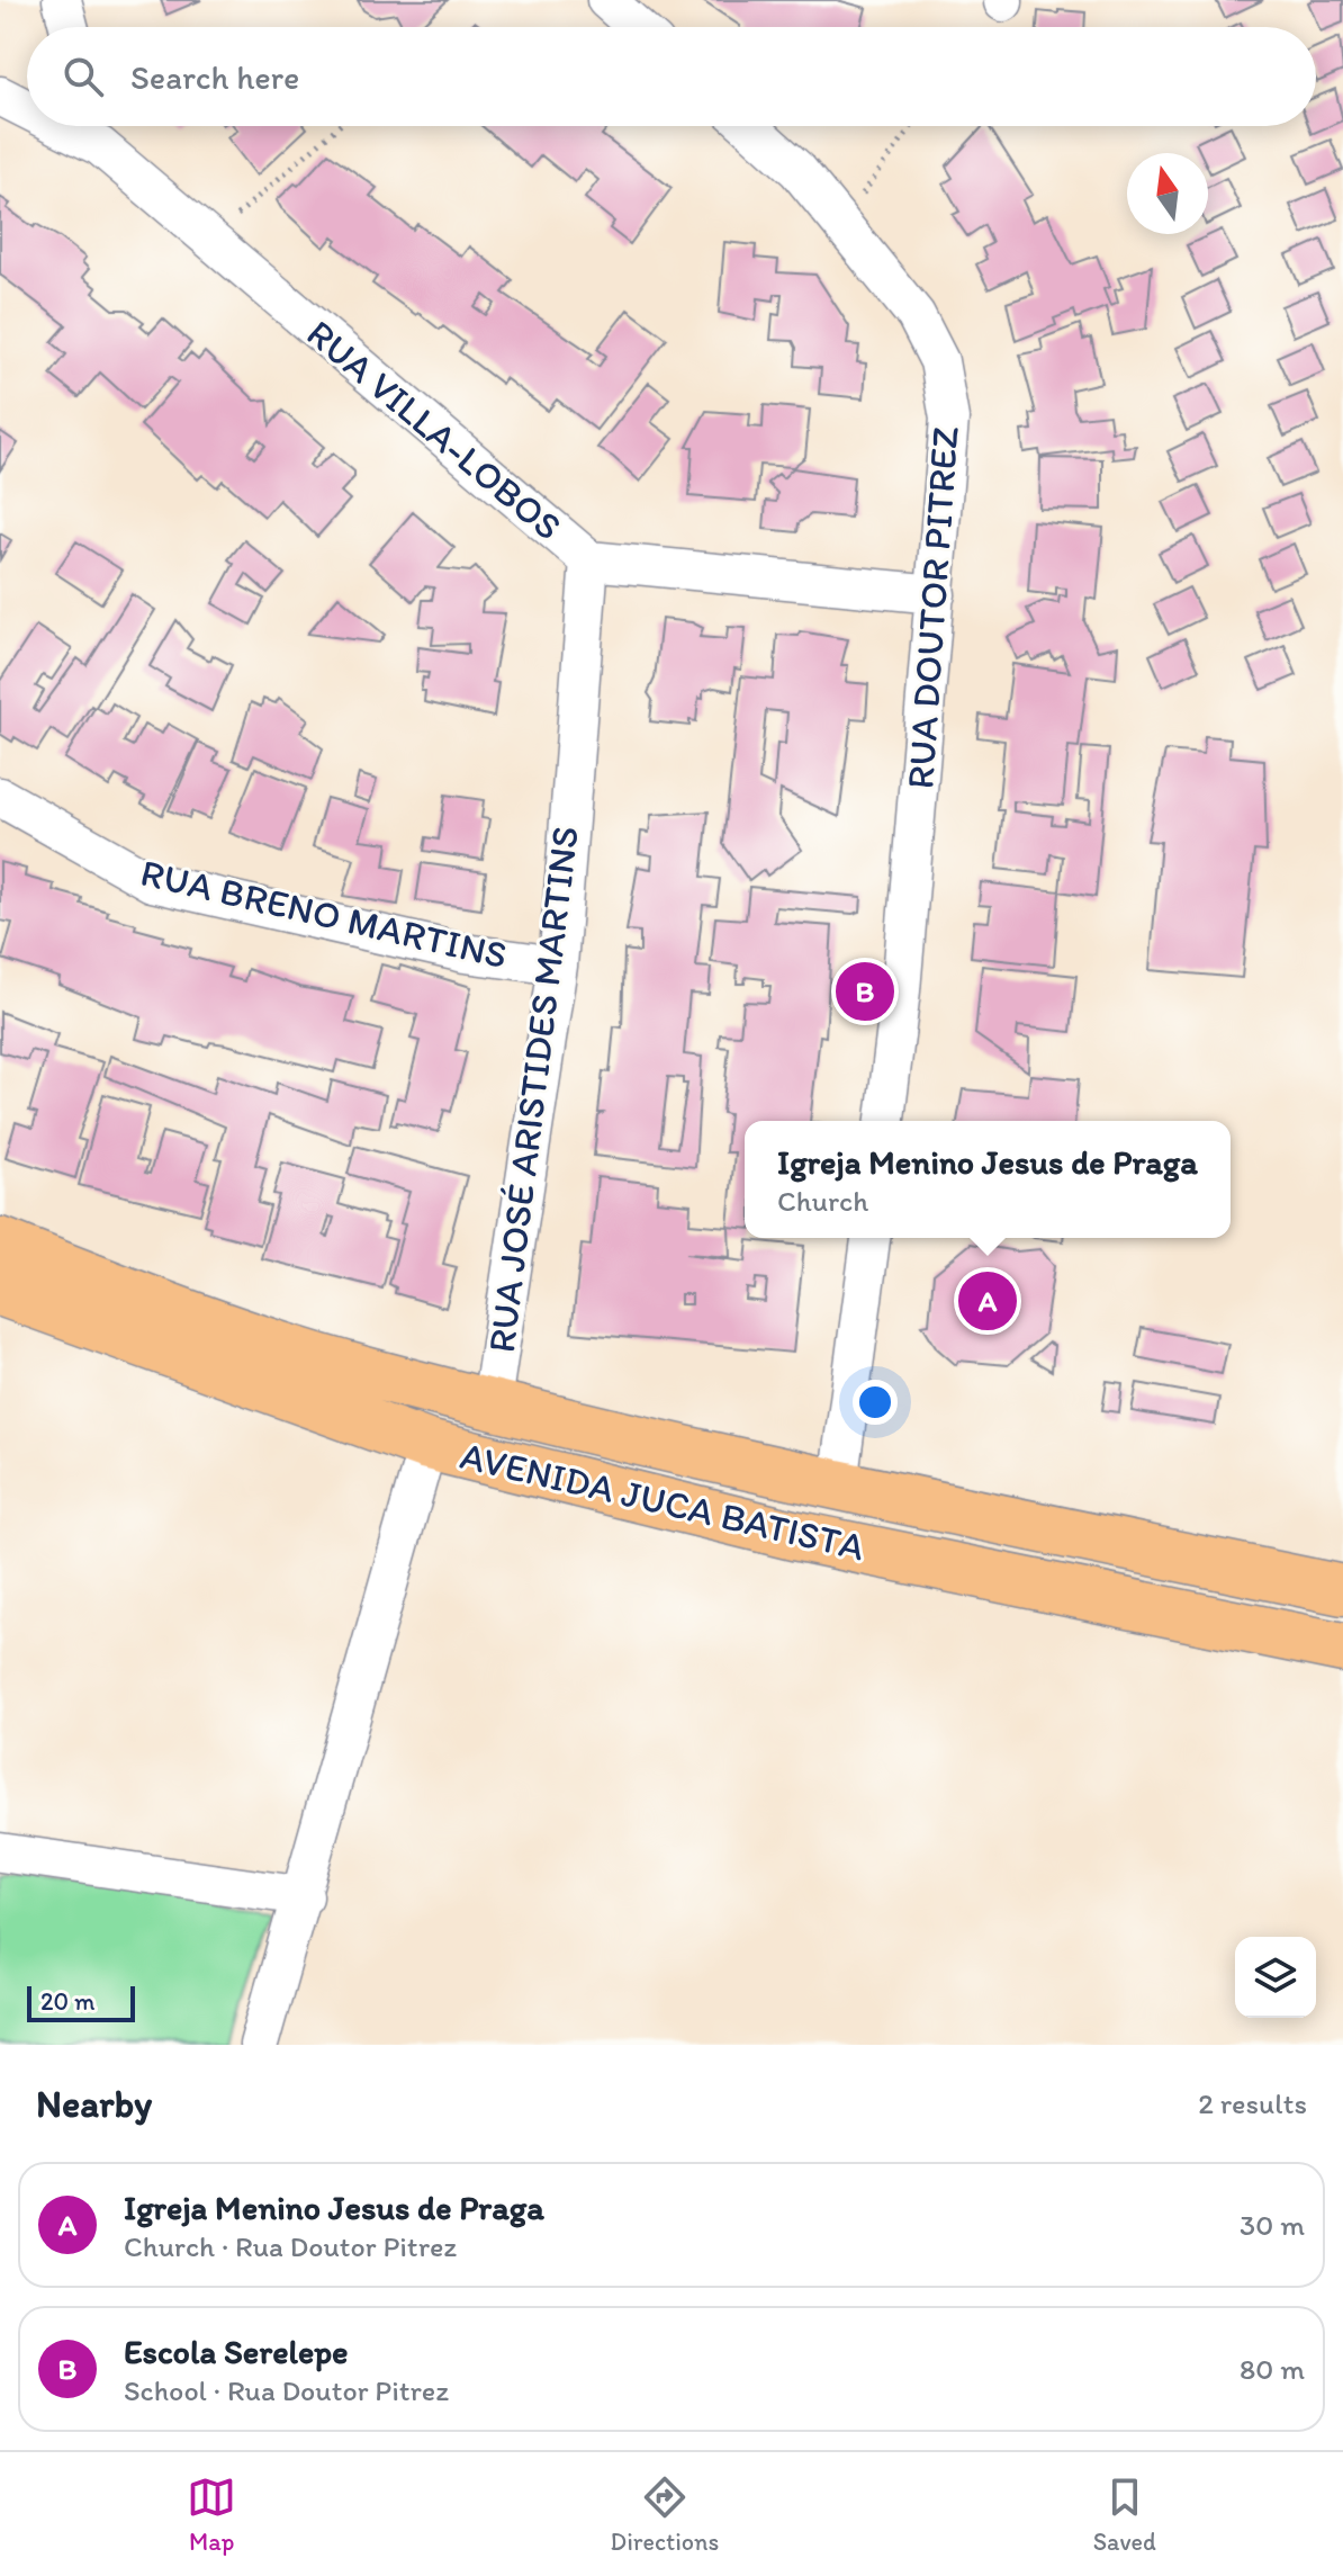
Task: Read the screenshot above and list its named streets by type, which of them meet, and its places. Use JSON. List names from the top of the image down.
{
  "streets": {
    "main road": ["AVENIDA JUCA BATISTA"],
    "street": [
      "RUA VILLA-LOBOS",
      "RUA DOUTOR PITREZ",
      "RUA BRENO MARTINS",
      "RUA JOSÉ ARISTIDES MARTINS"
    ]
  },
  "crossings": [
    ["RUA VILLA-LOBOS", "RUA DOUTOR PITREZ"],
    ["RUA VILLA-LOBOS", "RUA JOSÉ ARISTIDES MARTINS"],
    ["RUA BRENO MARTINS", "RUA JOSÉ ARISTIDES MARTINS"],
    ["RUA JOSÉ ARISTIDES MARTINS", "AVENIDA JUCA BATISTA"]
  ],
  "scale_bar": "20 m",
  "north": "top",
  "page": {
    "search": "Search here",
    "pins": ["B", "A"],
    "popup": ["Igreja Menino Jesus de Praga", "Church"],
    "scale": "20 m",
    "heading": ["Nearby", "2 results"],
    "list": [
      {
        "mark": "A",
        "name": "Igreja Menino Jesus de Praga",
        "note": "Church · Rua Doutor Pitrez",
        "value": "30 m"
      },
      {
        "mark": "B",
        "name": "Escola Serelepe",
        "note": "School · Rua Doutor Pitrez",
        "value": "80 m"
      }
    ],
    "nav": ["Map", "Directions", "Saved"]
  }
}
